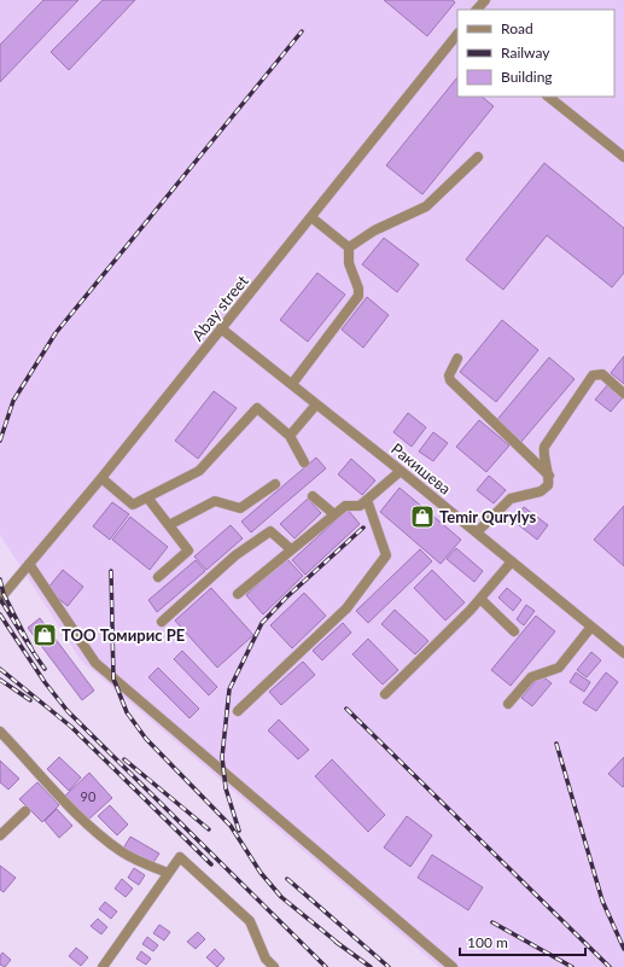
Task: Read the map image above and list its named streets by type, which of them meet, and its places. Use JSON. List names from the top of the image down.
{
  "streets": {
    "street": ["Abay street", "Ракишева"]
  },
  "crossings": [
    ["Abay street", "Ракишева"]
  ],
  "places": {
    "shop": ["Temir Qurylys", "ТОО Томирис РЕ"]
  },
  "house_numbers": ["90"],
  "legend": ["Road", "Railway", "Building"],
  "scale_bar": "100 m"
}
